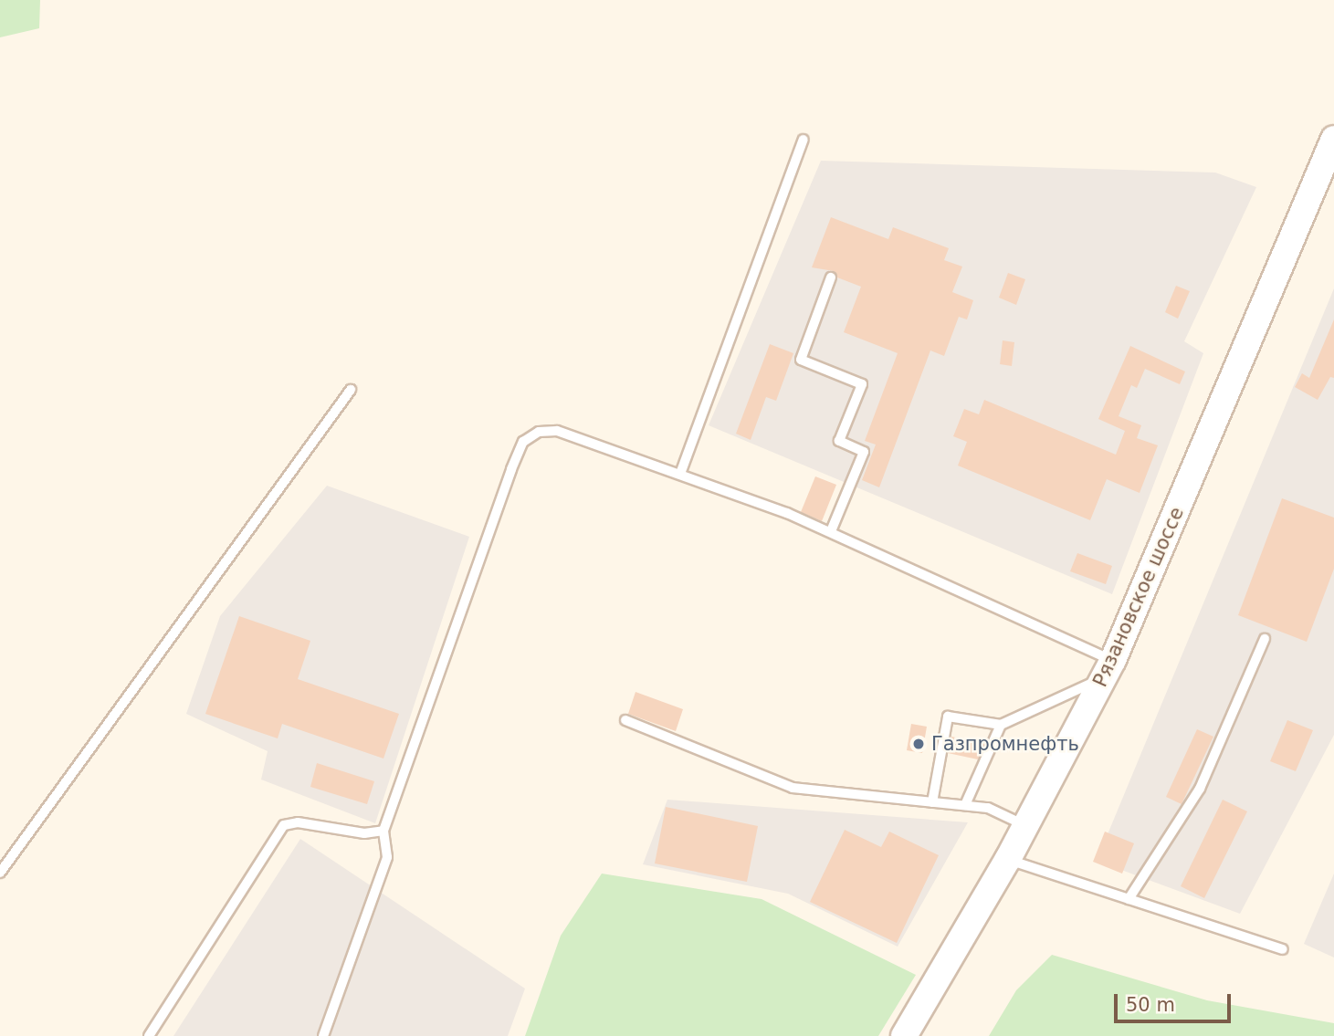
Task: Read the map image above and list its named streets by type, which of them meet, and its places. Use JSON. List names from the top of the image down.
{
  "streets": {
    "main road": ["Рязановское шоссе"]
  },
  "places": ["Газпромнефть"],
  "scale_bar": "50 m"
}
